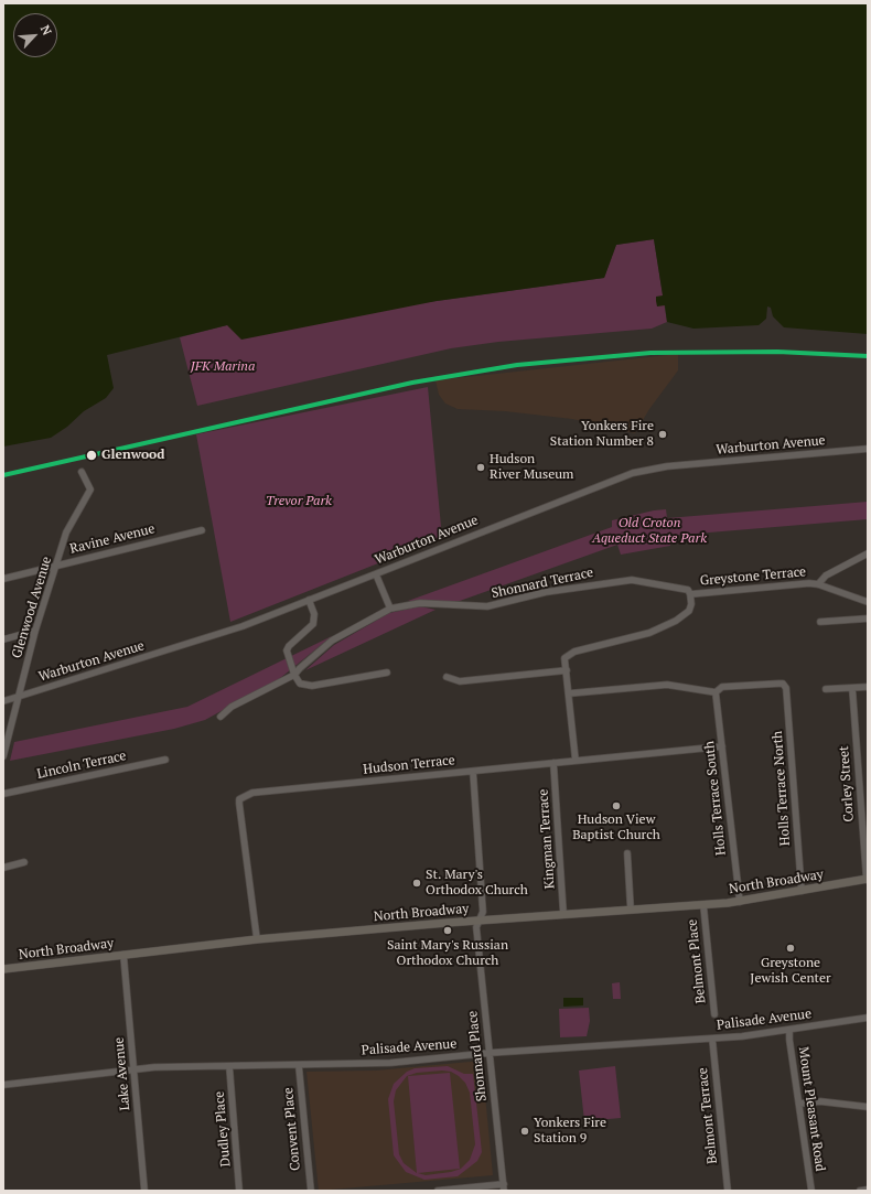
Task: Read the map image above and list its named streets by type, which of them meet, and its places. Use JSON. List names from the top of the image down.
{
  "streets": {
    "main road": ["North Broadway"],
    "street": [
      "Warburton Avenue",
      "Ravine Avenue",
      "Greystone Terrace",
      "Shonnard Terrace",
      "Glenwood Avenue",
      "Lincoln Terrace",
      "Hudson Terrace",
      "Corley Street",
      "Holls Terrace North",
      "Holls Terrace South",
      "Kingman Terrace",
      "Belmont Place",
      "Palisade Avenue",
      "Shonnard Place",
      "Lake Avenue",
      "Mount Pleasant Road",
      "Belmont Terrace",
      "Dudley Place",
      "Convent Place"
    ]
  },
  "crossings": [
    ["Warburton Avenue", "Glenwood Avenue"],
    ["Ravine Avenue", "Glenwood Avenue"],
    ["Greystone Terrace", "Shonnard Terrace"],
    ["Hudson Terrace", "Holls Terrace South"],
    ["Hudson Terrace", "Kingman Terrace"],
    ["Hudson Terrace", "North Broadway"],
    ["Hudson Terrace", "Shonnard Place"],
    ["Corley Street", "North Broadway"],
    ["Holls Terrace North", "Holls Terrace South"],
    ["Holls Terrace North", "North Broadway"],
    ["Holls Terrace South", "North Broadway"],
    ["Kingman Terrace", "North Broadway"],
    ["North Broadway", "Belmont Place"],
    ["North Broadway", "Shonnard Place"],
    ["North Broadway", "Lake Avenue"],
    ["Palisade Avenue", "Shonnard Place"],
    ["Palisade Avenue", "Lake Avenue"],
    ["Palisade Avenue", "Mount Pleasant Road"],
    ["Palisade Avenue", "Belmont Terrace"],
    ["Palisade Avenue", "Dudley Place"],
    ["Palisade Avenue", "Convent Place"]
  ],
  "parks": ["JFK Marina", "Trevor Park", "Old Croton Aqueduct State Park"],
  "places": [
    "Yonkers Fire Station Number 8",
    "Glenwood",
    "Hudson River Museum",
    "Hudson View Baptist Church",
    "St. Mary's Orthodox Church",
    "Saint Mary's Russian Orthodox Church",
    "Greystone Jewish Center",
    "Yonkers Fire Station 9"
  ],
  "north": "top right"
}
